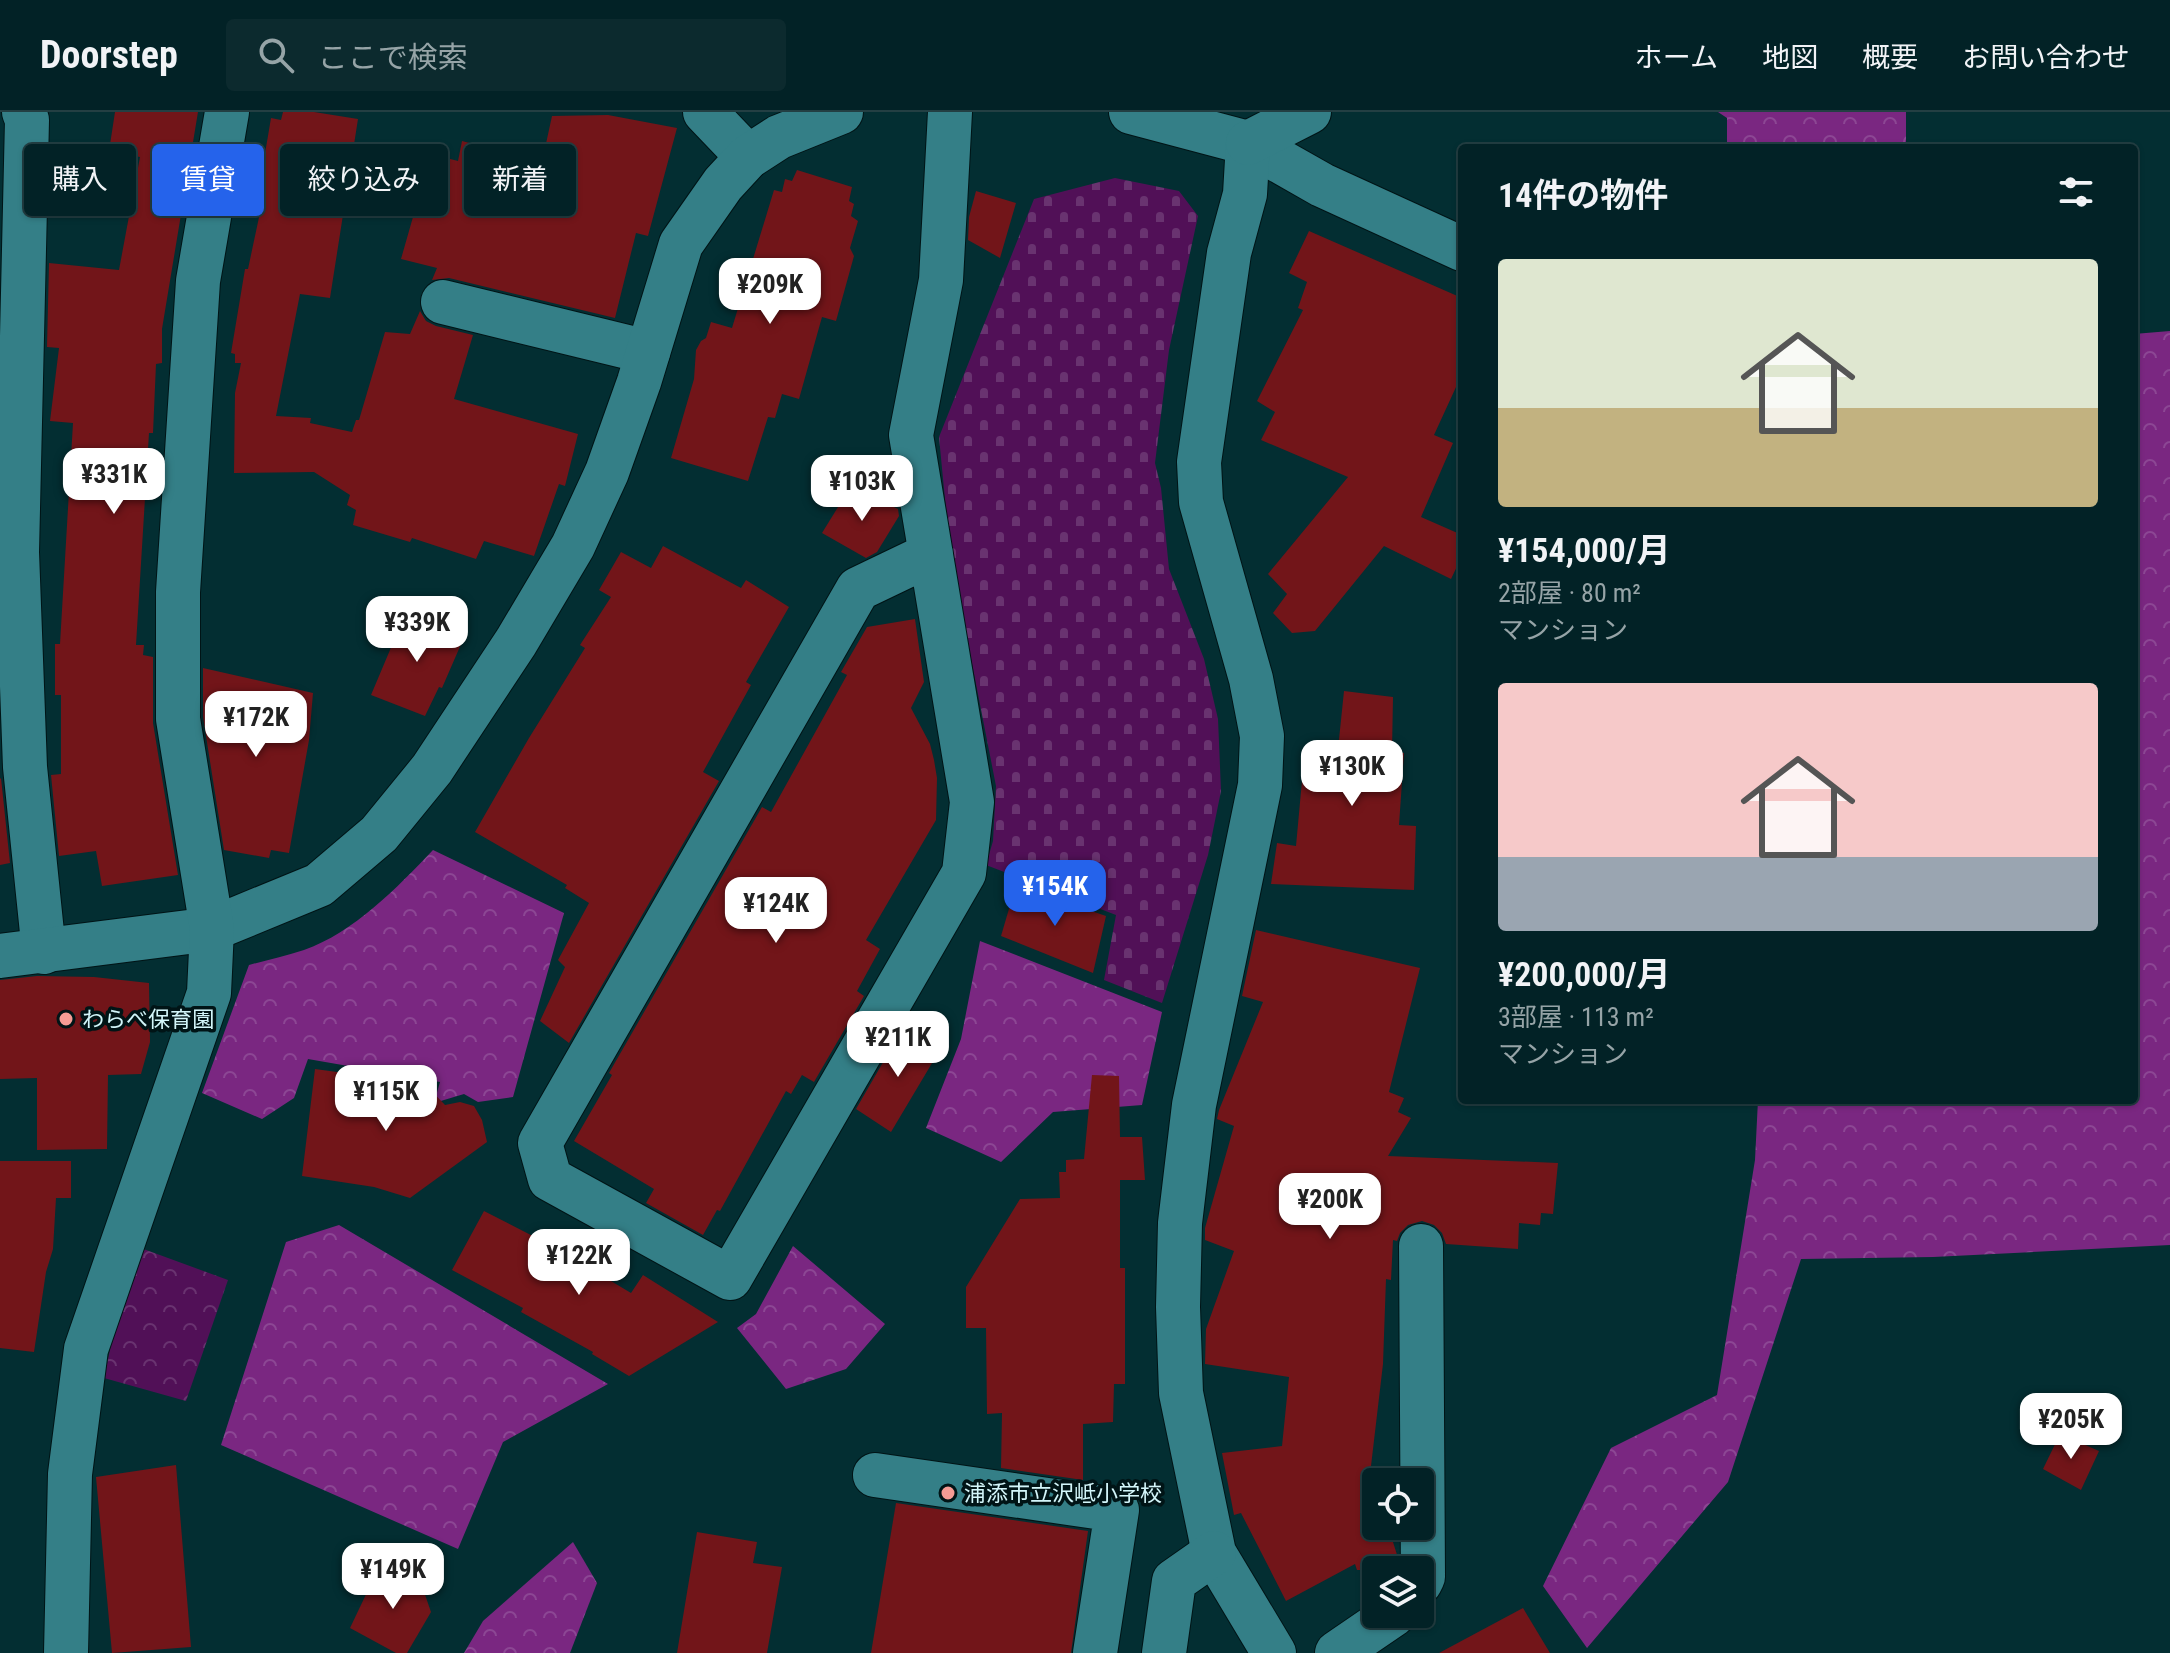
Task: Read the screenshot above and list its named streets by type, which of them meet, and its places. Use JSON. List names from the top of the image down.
{
  "places": ["わらべ保育園", "浦添市立沢岻小学校"],
  "page": {
    "header": "Doorstep",
    "search": "ここで検索",
    "nav": [
      "ホーム",
      "地図",
      "概要",
      "お問い合わせ"
    ],
    "chip": [
      "購入",
      "賃貸",
      "絞り込み",
      "新着"
    ],
    "heading": "14件の物件",
    "list": [
      {
        "name": "¥154,000/月",
        "note": "2部屋 · 80 m² · マンション"
      },
      {
        "name": "¥200,000/月",
        "note": "3部屋 · 113 m² · マンション"
      }
    ],
    "price": [
      "¥209K",
      "¥331K",
      "¥103K",
      "¥339K",
      "¥172K",
      "¥130K",
      "¥154K",
      "¥124K",
      "¥211K",
      "¥115K",
      "¥200K",
      "¥122K",
      "¥205K",
      "¥149K"
    ]
  }
}
